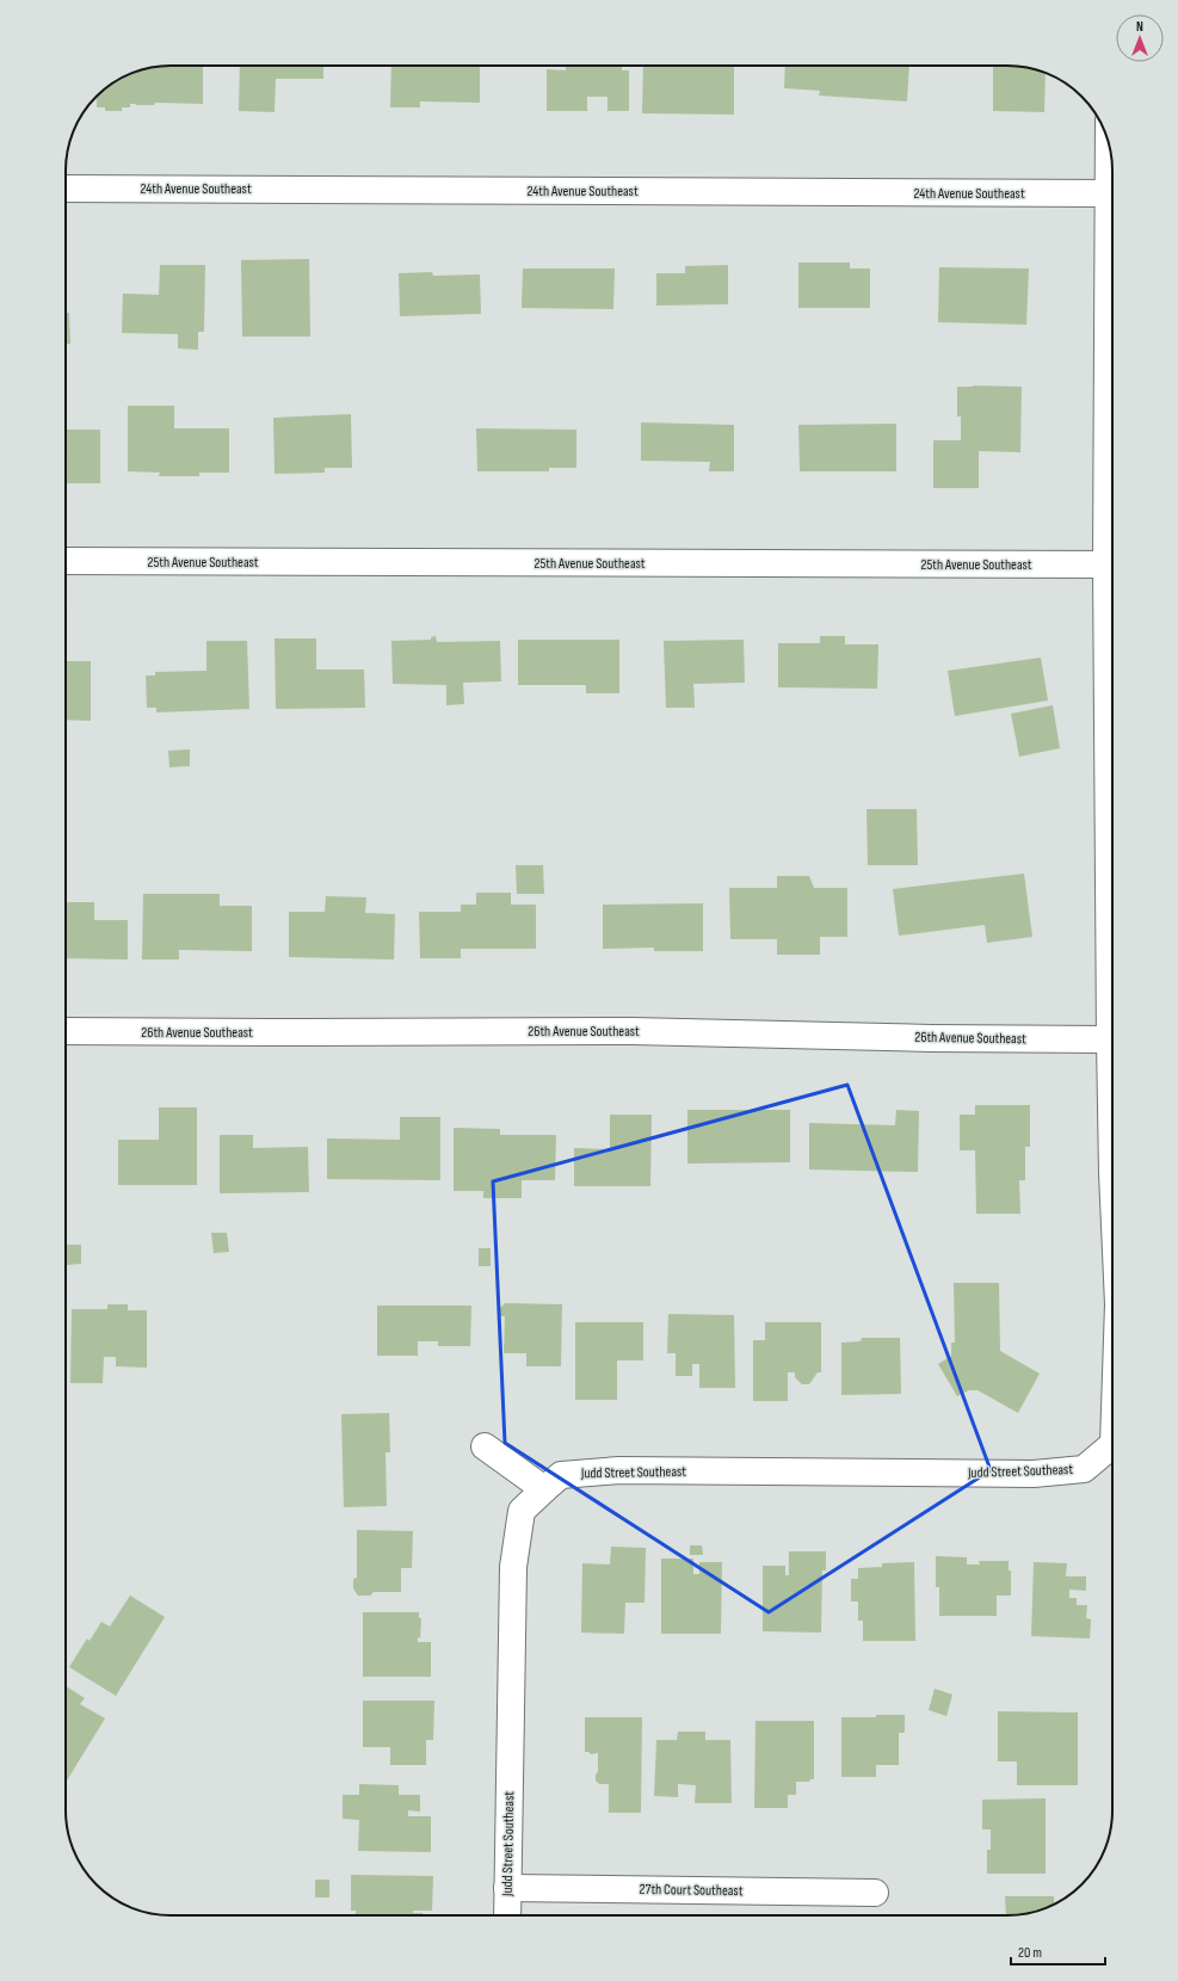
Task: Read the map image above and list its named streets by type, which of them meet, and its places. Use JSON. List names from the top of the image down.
{
  "streets": {
    "street": [
      "24th Avenue Southeast",
      "25th Avenue Southeast",
      "26th Avenue Southeast",
      "Judd Street Southeast",
      "27th Court Southeast"
    ]
  },
  "crossings": [
    ["24th Avenue Southeast", "Judd Street Southeast"],
    ["26th Avenue Southeast", "Judd Street Southeast"],
    ["Judd Street Southeast", "27th Court Southeast"]
  ],
  "scale_bar": "20 m",
  "north": "top"
}
